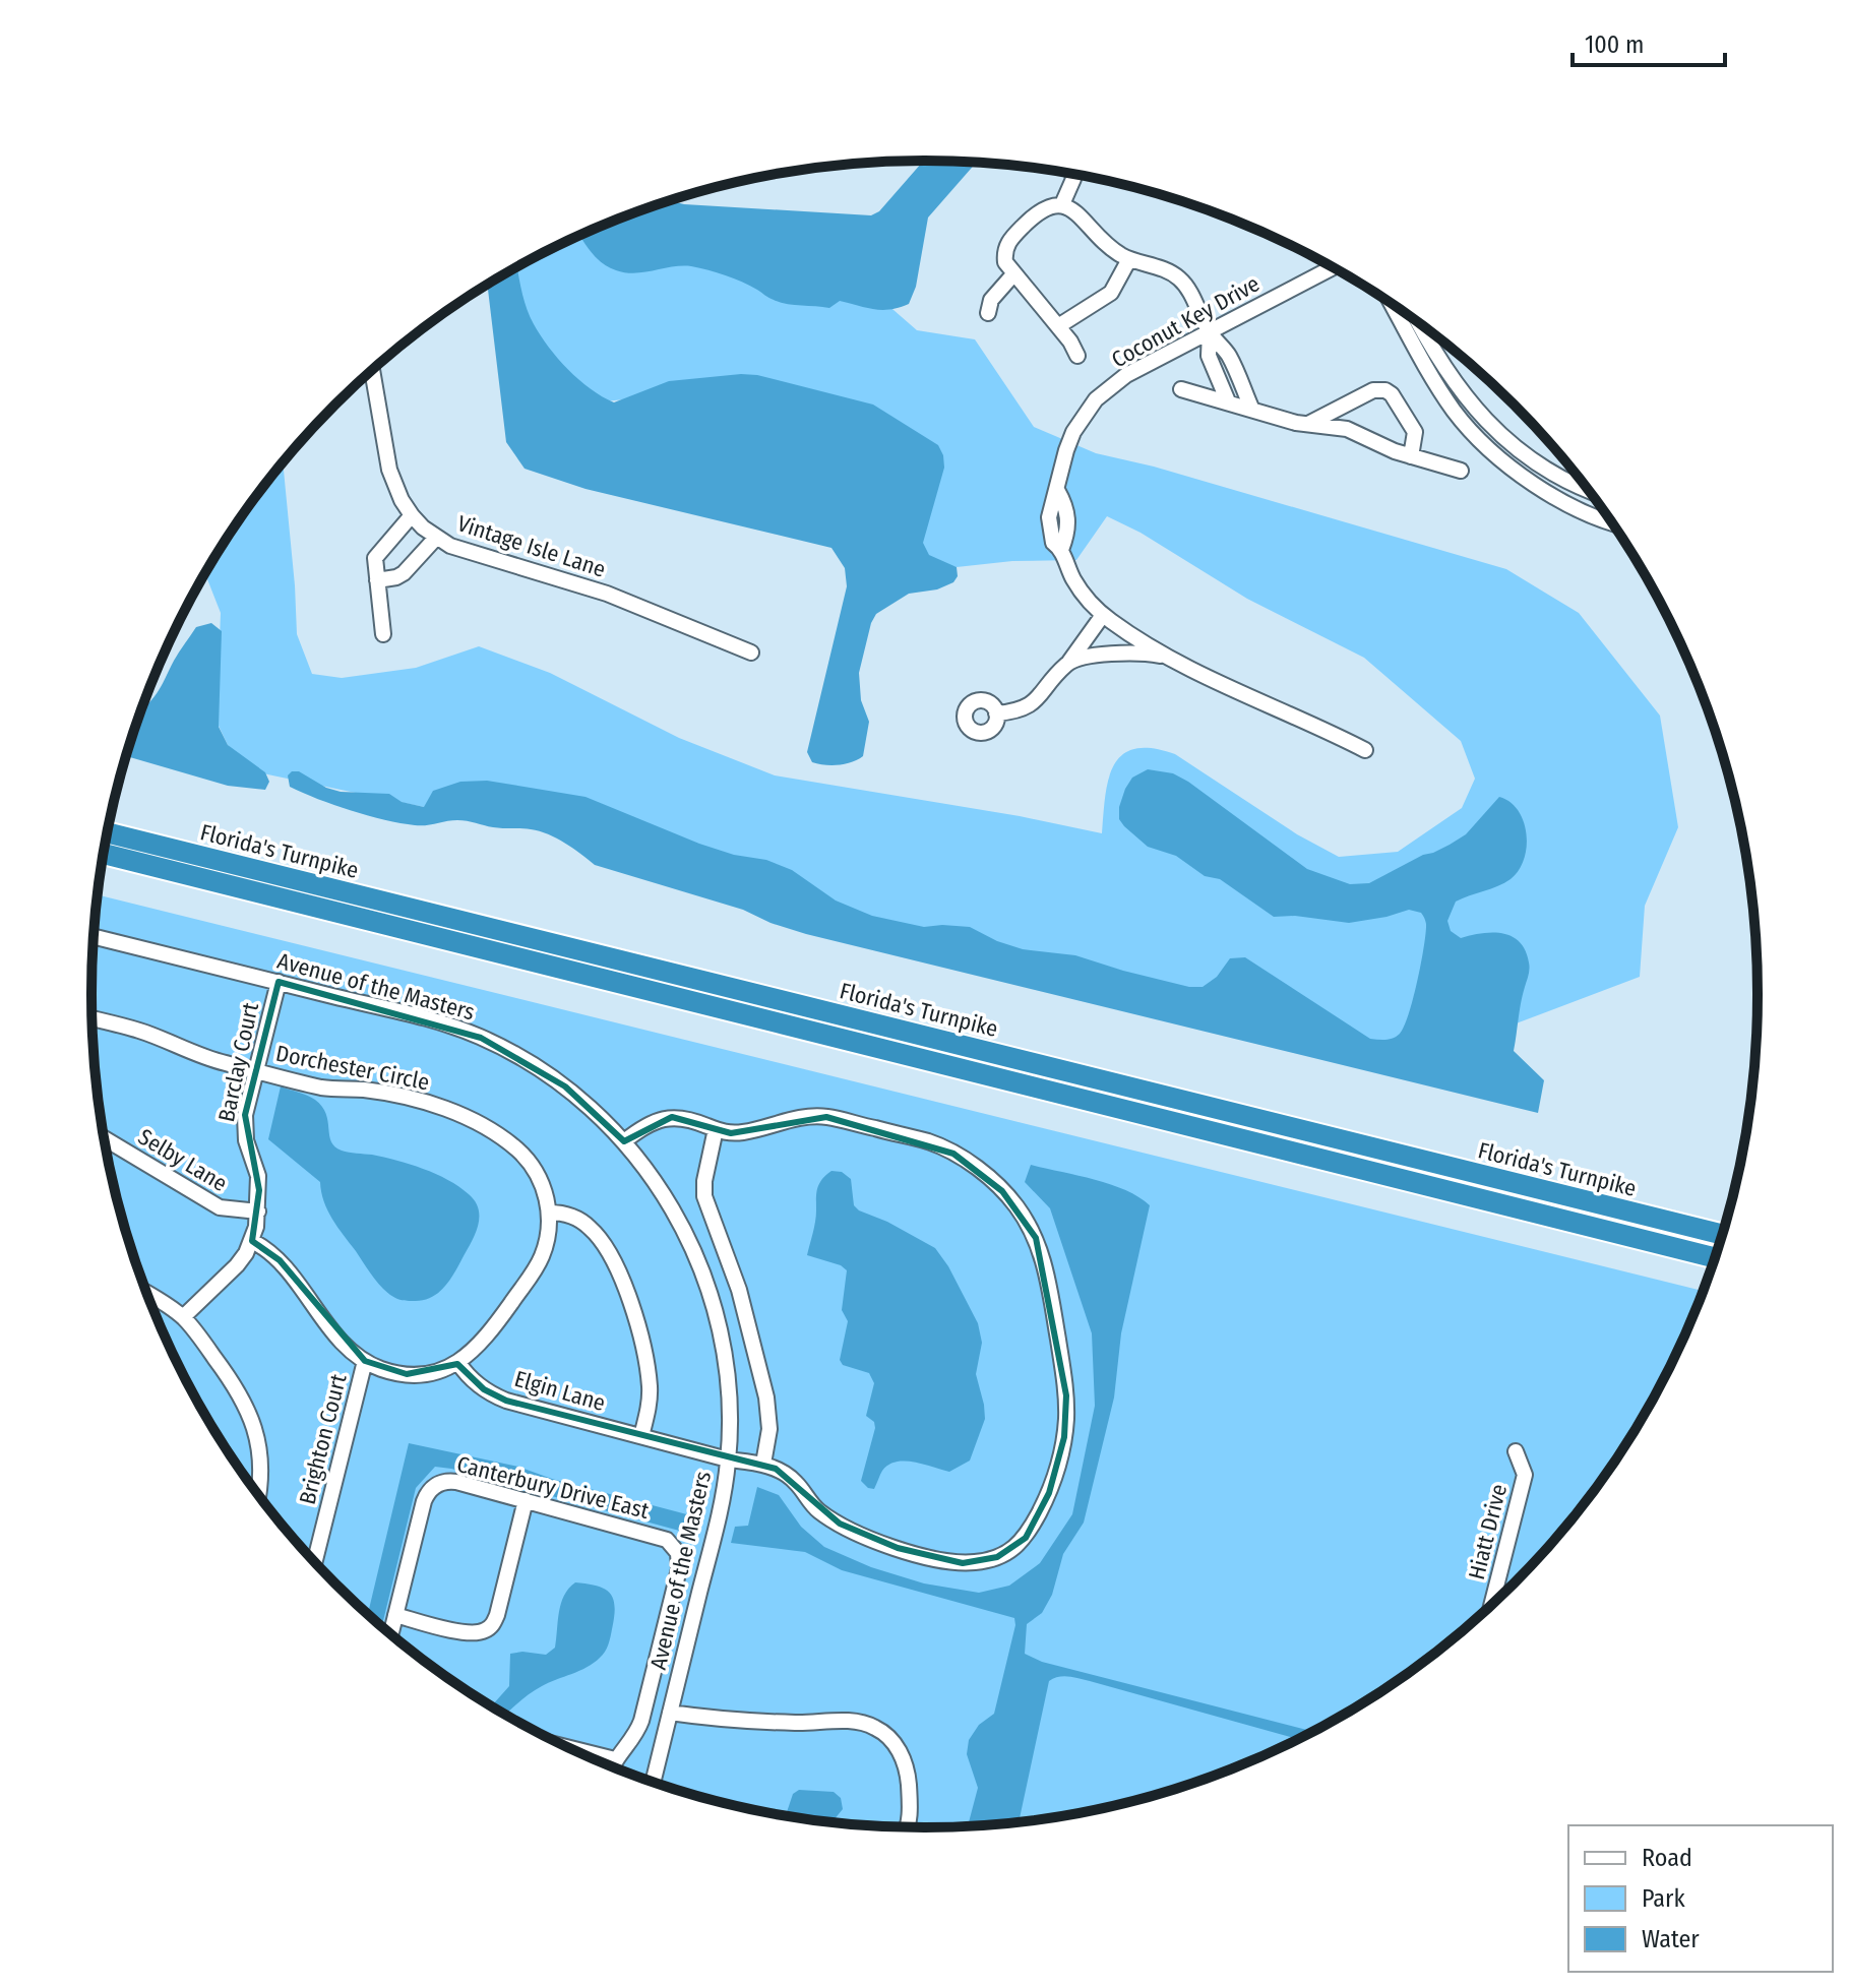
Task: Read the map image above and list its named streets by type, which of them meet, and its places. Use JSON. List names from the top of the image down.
{
  "streets": {
    "highway": ["Florida's Turnpike"],
    "street": [
      "Coconut Key Drive",
      "Vintage Isle Lane",
      "Avenue of the Masters",
      "Barclay Court",
      "Dorchester Circle",
      "Selby Lane",
      "Elgin Lane",
      "Brighton Court",
      "Canterbury Drive East",
      "Hiatt Drive"
    ]
  },
  "crossings": [
    ["Avenue of the Masters", "Barclay Court"],
    ["Avenue of the Masters", "Elgin Lane"],
    ["Barclay Court", "Dorchester Circle"],
    ["Barclay Court", "Selby Lane"],
    ["Dorchester Circle", "Elgin Lane"]
  ],
  "legend": ["Road", "Park", "Water"],
  "scale_bar": "100 m"
}
